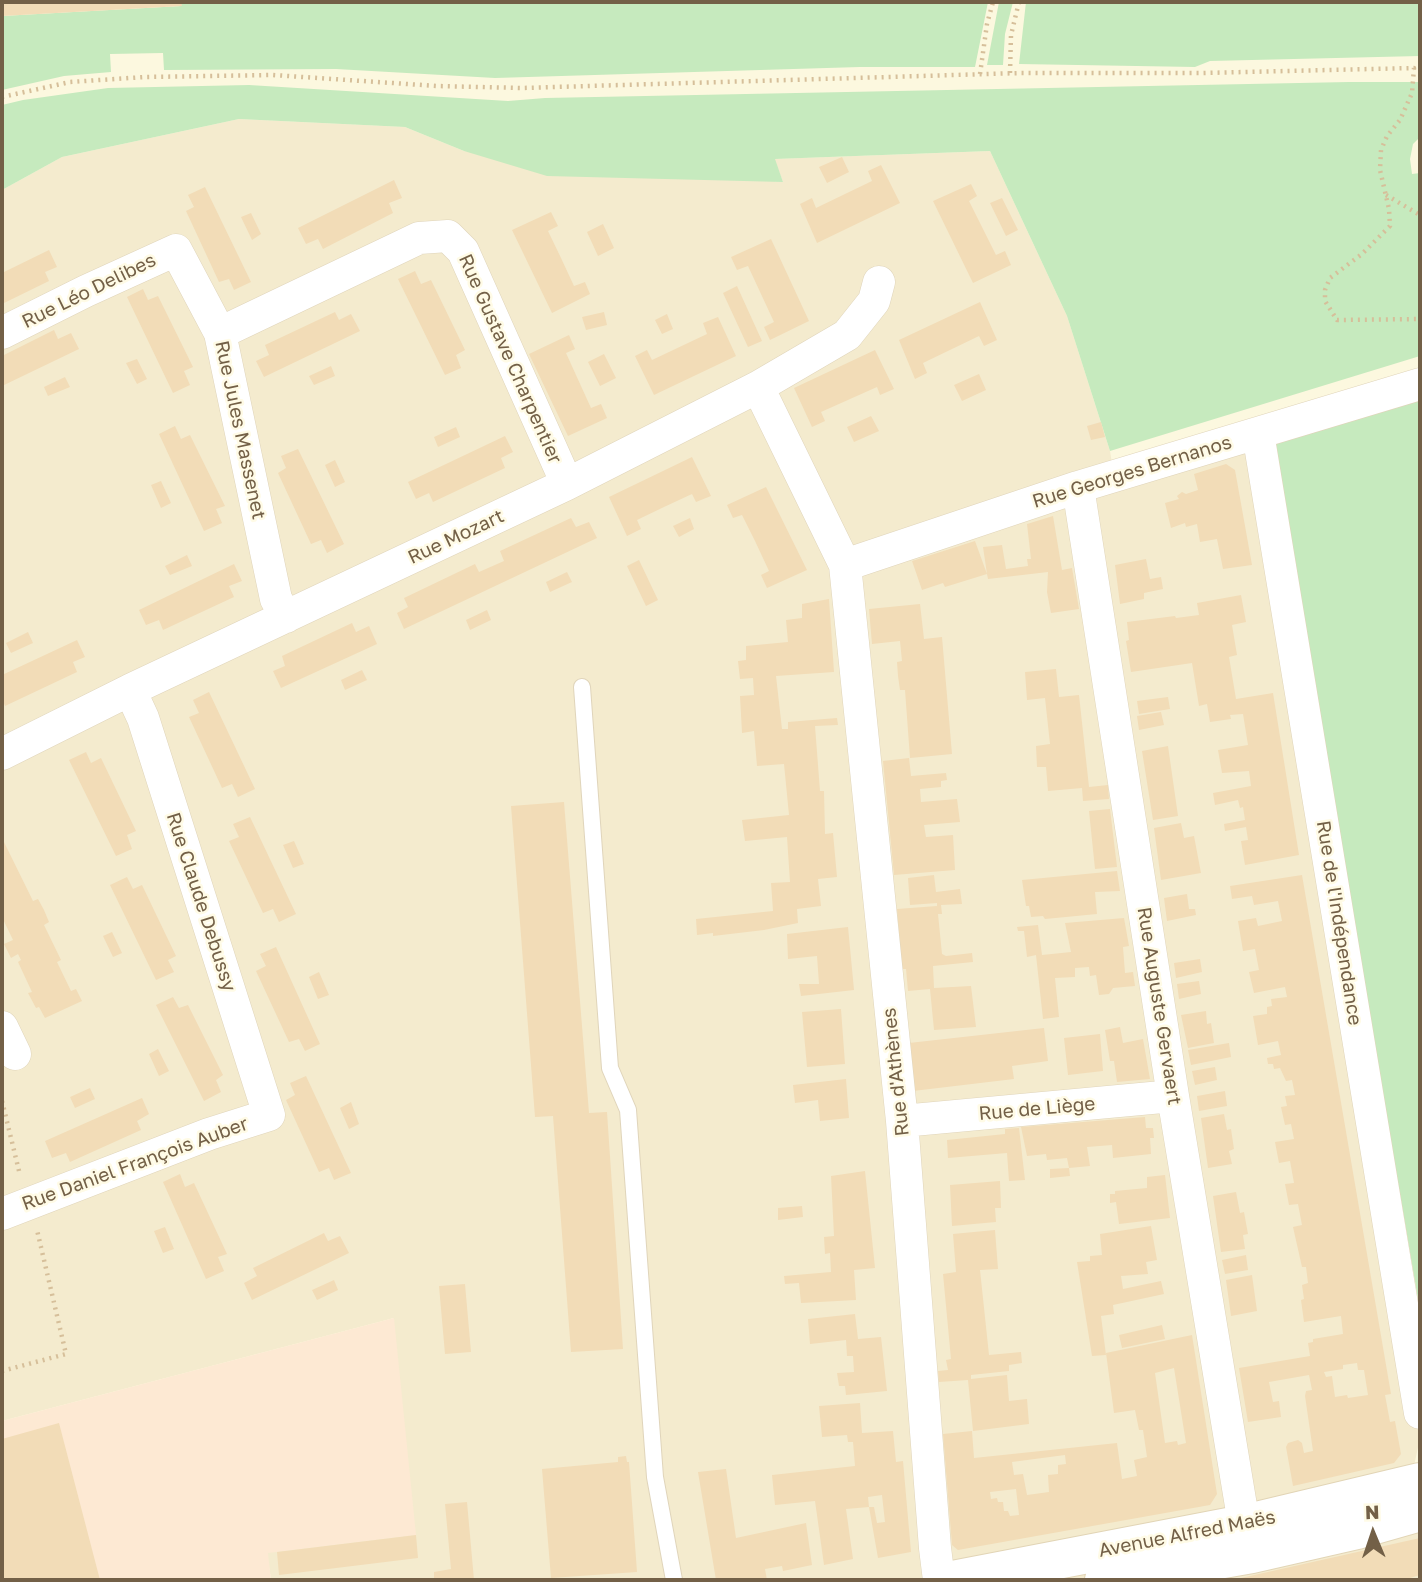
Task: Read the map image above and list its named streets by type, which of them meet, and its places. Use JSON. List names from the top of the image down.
{
  "streets": {
    "main road": ["Avenue Alfred Maës"],
    "street": [
      "Rue Léo Delibes",
      "Rue Gustave Charpentier",
      "Rue Jules Massenet",
      "Rue Georges Bernanos",
      "Rue Mozart",
      "Rue Claude Debussy",
      "Rue de l'Indépendance",
      "Rue Auguste Gervaert",
      "Rue d'Athènes",
      "Rue de Liège",
      "Rue Daniel François Auber"
    ]
  },
  "crossings": [
    ["Rue Léo Delibes", "Rue Jules Massenet"],
    ["Rue Gustave Charpentier", "Rue Jules Massenet"],
    ["Rue Gustave Charpentier", "Rue Mozart"],
    ["Rue Jules Massenet", "Rue Mozart"],
    ["Rue Georges Bernanos", "Rue de l'Indépendance"],
    ["Rue Georges Bernanos", "Rue Auguste Gervaert"],
    ["Rue Georges Bernanos", "Rue d'Athènes"],
    ["Rue Mozart", "Rue Claude Debussy"],
    ["Rue Claude Debussy", "Rue Daniel François Auber"],
    ["Rue Auguste Gervaert", "Rue de Liège"],
    ["Rue Auguste Gervaert", "Avenue Alfred Maës"],
    ["Rue d'Athènes", "Rue de Liège"]
  ],
  "north": "top"
}
